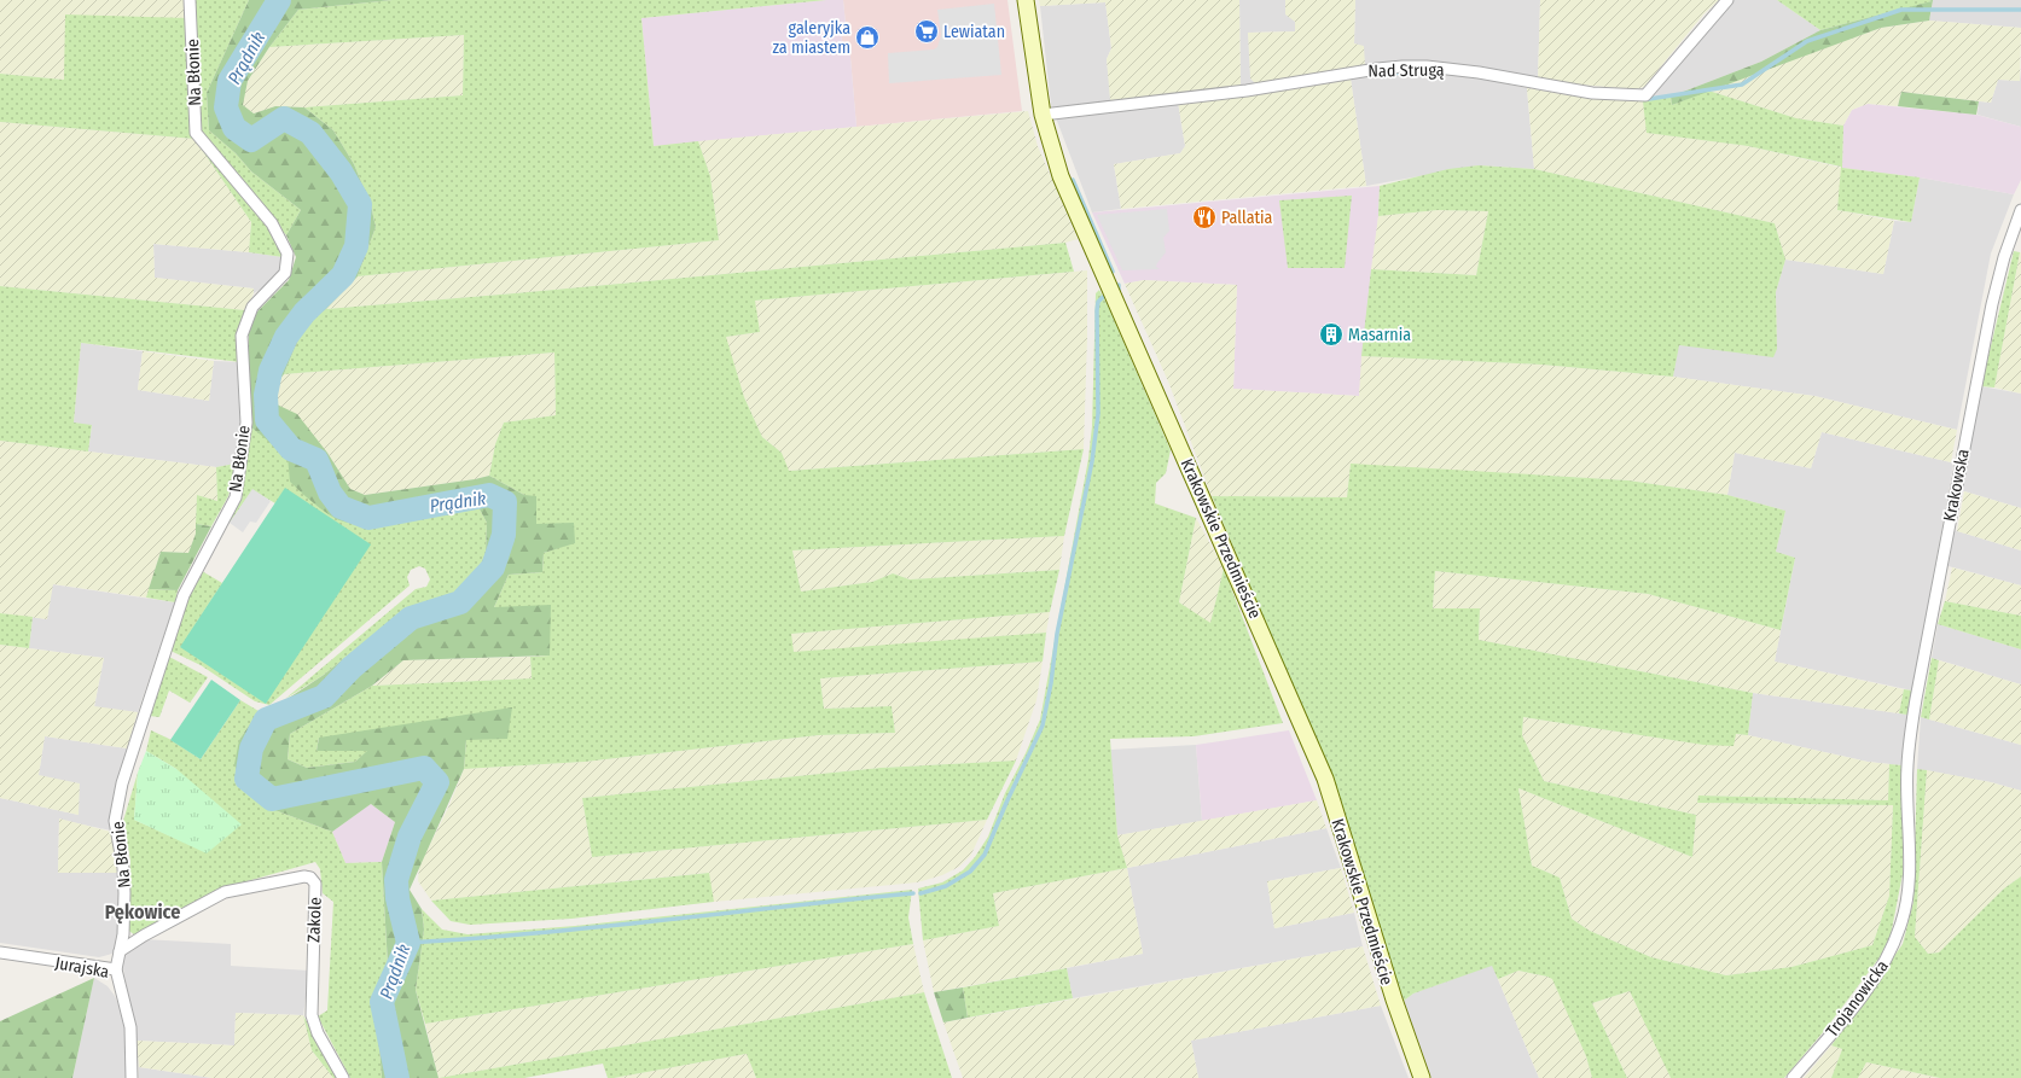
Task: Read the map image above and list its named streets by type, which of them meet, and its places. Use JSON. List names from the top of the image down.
{
  "streets": {
    "main road": ["Krakowskie Przedmieście"],
    "street": [
      "Nad Strugą",
      "Na Błonie",
      "Krakowska",
      "Zakole",
      "Jurajska",
      "Trojanowicka"
    ]
  },
  "crossings": [
    ["Nad Strugą", "Krakowskie Przedmieście"],
    ["Na Błonie", "Zakole"],
    ["Na Błonie", "Jurajska"],
    ["Krakowska", "Trojanowicka"]
  ],
  "districts": ["Pękowice"],
  "water": ["Prądnik"],
  "places": {
    "supermarket": ["Lewiatan"],
    "shop": ["galeryjka za miastem"],
    "restaurant": ["Pallatia"],
    "building": ["Masarnia"]
  }
}
